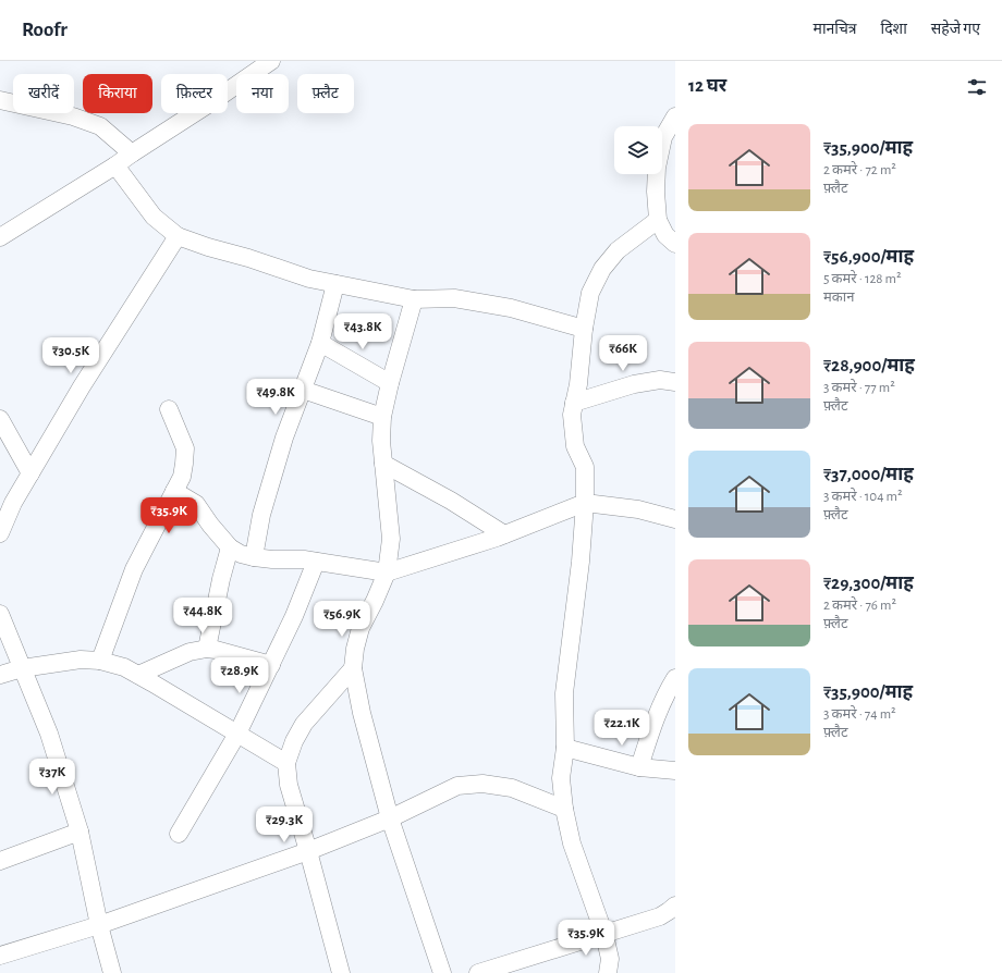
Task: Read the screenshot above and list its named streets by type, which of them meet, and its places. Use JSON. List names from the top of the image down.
{
  "page": {
    "header": "Roofr",
    "nav": ["मानचित्र", "दिशा", "सहेजे गए"],
    "heading": "12 घर",
    "chip": [
      "खरीदें",
      "किराया",
      "फ़िल्टर",
      "नया",
      "फ़्लैट"
    ],
    "list": [
      {
        "name": "₹35,900/माह",
        "note": "2 कमरे · 72 m² · फ़्लैट"
      },
      {
        "name": "₹56,900/माह",
        "note": "5 कमरे · 128 m² · मकान"
      },
      {
        "name": "₹28,900/माह",
        "note": "3 कमरे · 77 m² · फ़्लैट"
      },
      {
        "name": "₹37,000/माह",
        "note": "3 कमरे · 104 m² · फ़्लैट"
      },
      {
        "name": "₹29,300/माह",
        "note": "2 कमरे · 76 m² · फ़्लैट"
      },
      {
        "name": "₹35,900/माह",
        "note": "3 कमरे · 74 m² · फ़्लैट"
      }
    ],
    "price": [
      "₹43.8K",
      "₹66K",
      "₹30.5K",
      "₹49.8K",
      "₹35.9K",
      "₹44.8K",
      "₹56.9K",
      "₹28.9K",
      "₹22.1K",
      "₹37K",
      "₹29.3K",
      "₹35.9K"
    ]
  }
}
